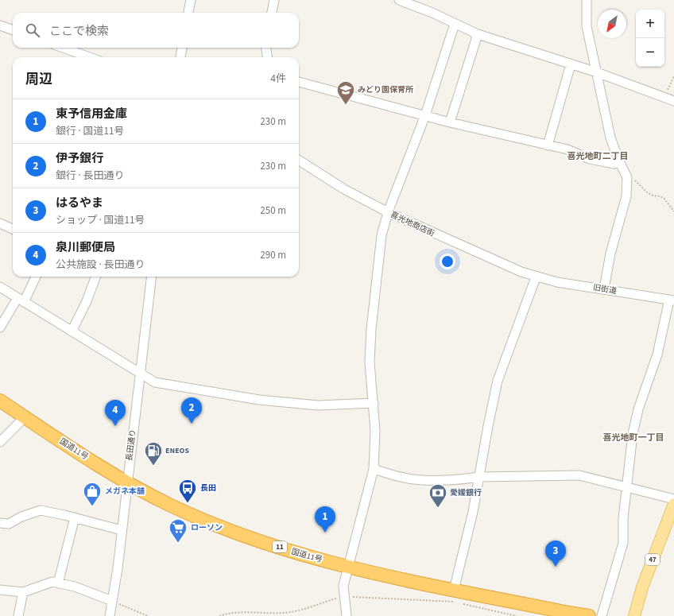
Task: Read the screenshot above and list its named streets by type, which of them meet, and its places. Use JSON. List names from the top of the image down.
{
  "streets": {
    "highway": ["国道11号", "11"],
    "main road": ["47"],
    "street": ["喜光地商店街", "旧街道", "長田通り"]
  },
  "crossings": [
    ["喜光地商店街", "旧街道"],
    ["長田通り", "国道11号"]
  ],
  "districts": ["喜光地町二丁目", "喜光地町一丁目"],
  "places": {
    "school or university": ["みどり園保育所"],
    "fuel station": ["ENEOS"],
    "bus stop": ["長田"],
    "shop": ["メガネ本舗"],
    "bank": ["愛媛銀行"],
    "supermarket": ["ローソン"]
  },
  "north": "bottom left",
  "page": {
    "map_buttons": ["+", "−"],
    "search": "ここで検索",
    "heading": ["周辺", "4件"],
    "list": [
      {
        "mark": "1",
        "name": "東予信用金庫",
        "note": "銀行 · 国道11号",
        "value": "230 m"
      },
      {
        "mark": "2",
        "name": "伊予銀行",
        "note": "銀行 · 長田通り",
        "value": "230 m"
      },
      {
        "mark": "3",
        "name": "はるやま",
        "note": "ショップ · 国道11号",
        "value": "250 m"
      },
      {
        "mark": "4",
        "name": "泉川郵便局",
        "note": "公共施設 · 長田通り",
        "value": "290 m"
      }
    ],
    "pins": [
      "2",
      "4",
      "1",
      "3"
    ]
  }
}
